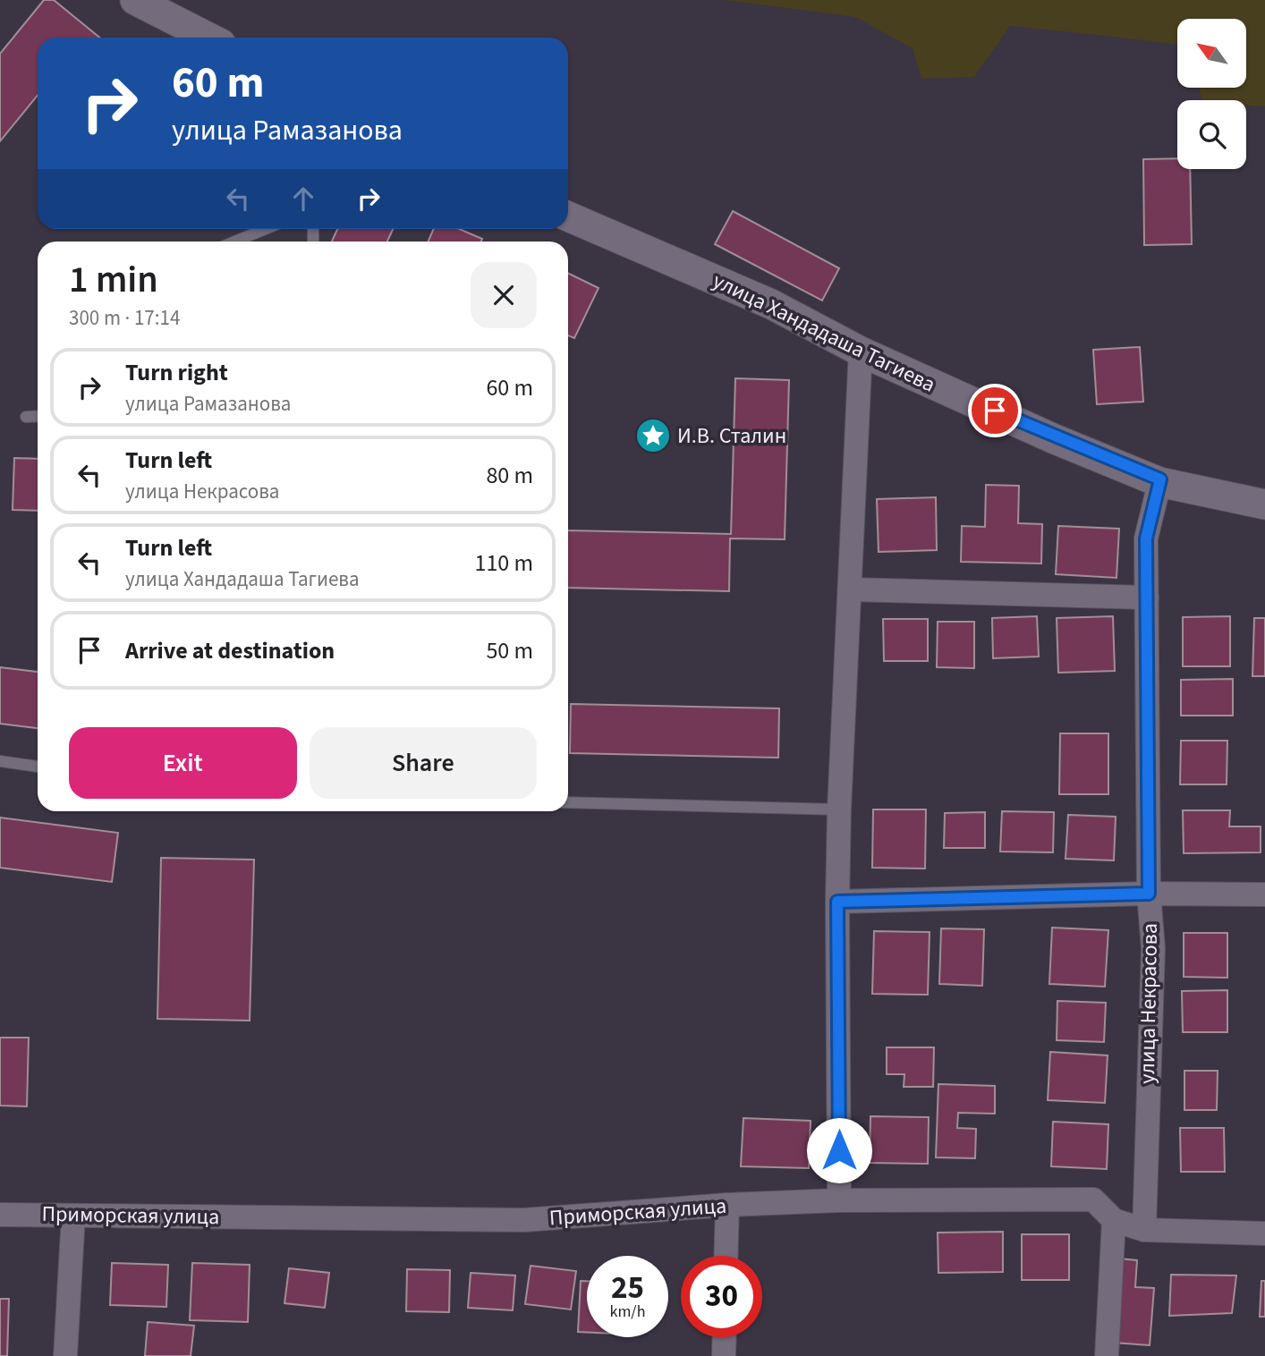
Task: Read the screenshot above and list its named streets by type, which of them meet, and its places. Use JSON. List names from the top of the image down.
{
  "streets": {
    "street": ["улица Хандадаша Тагиева", "улица Некрасова", "Приморская улица"]
  },
  "crossings": [
    ["улица Хандадаша Тагиева", "улица Некрасова"],
    ["улица Некрасова", "Приморская улица"]
  ],
  "places": {
    "place": ["И.В. Сталин"]
  },
  "north": "top left",
  "page": {
    "turn": ["60 m", "улица Рамазанова"],
    "heading": ["1 min", "300 m · 17:14"],
    "list": [
      {
        "name": "Turn right",
        "note": "улица Рамазанова",
        "value": "60 m"
      },
      {
        "name": "Turn left",
        "note": "улица Некрасова",
        "value": "80 m"
      },
      {
        "name": "Turn left",
        "note": "улица Хандадаша Тагиева",
        "value": "110 m"
      },
      {
        "name": "Arrive at destination",
        "value": "50 m"
      }
    ],
    "buttons": ["Exit", "Share"],
    "speed": "25 km/h",
    "limit": "30"
  }
}
